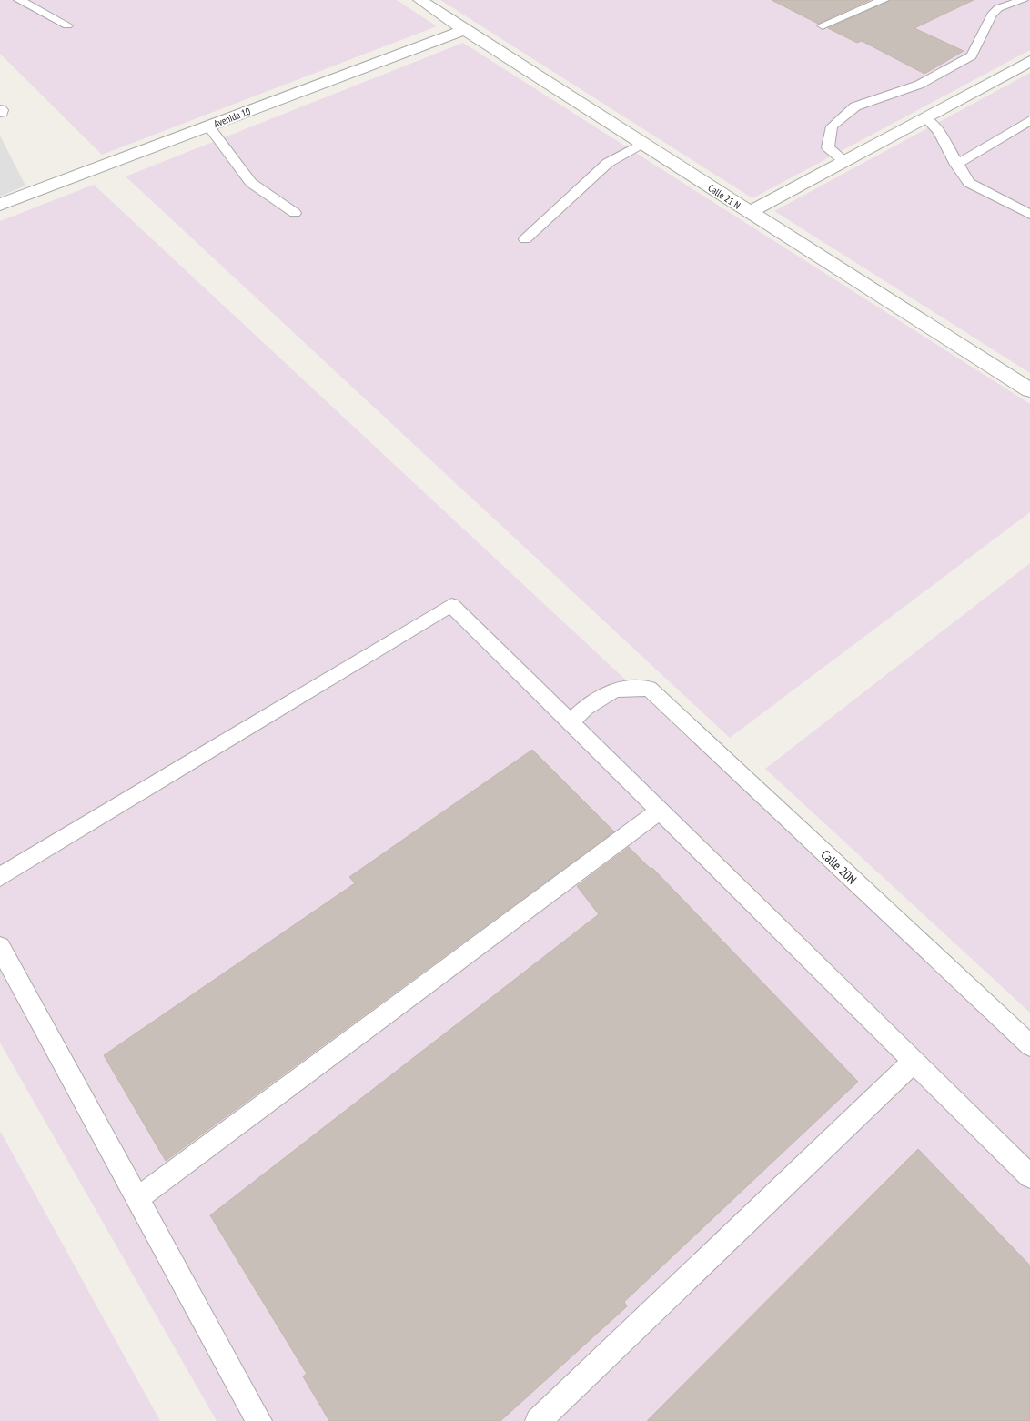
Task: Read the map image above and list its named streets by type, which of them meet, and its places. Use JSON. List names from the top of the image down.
{
  "streets": {
    "street": ["Avenida 10", "Calle 21 N"],
    "lane": ["Calle 20N"]
  },
  "crossings": [
    ["Avenida 10", "Calle 21 N"]
  ]
}
